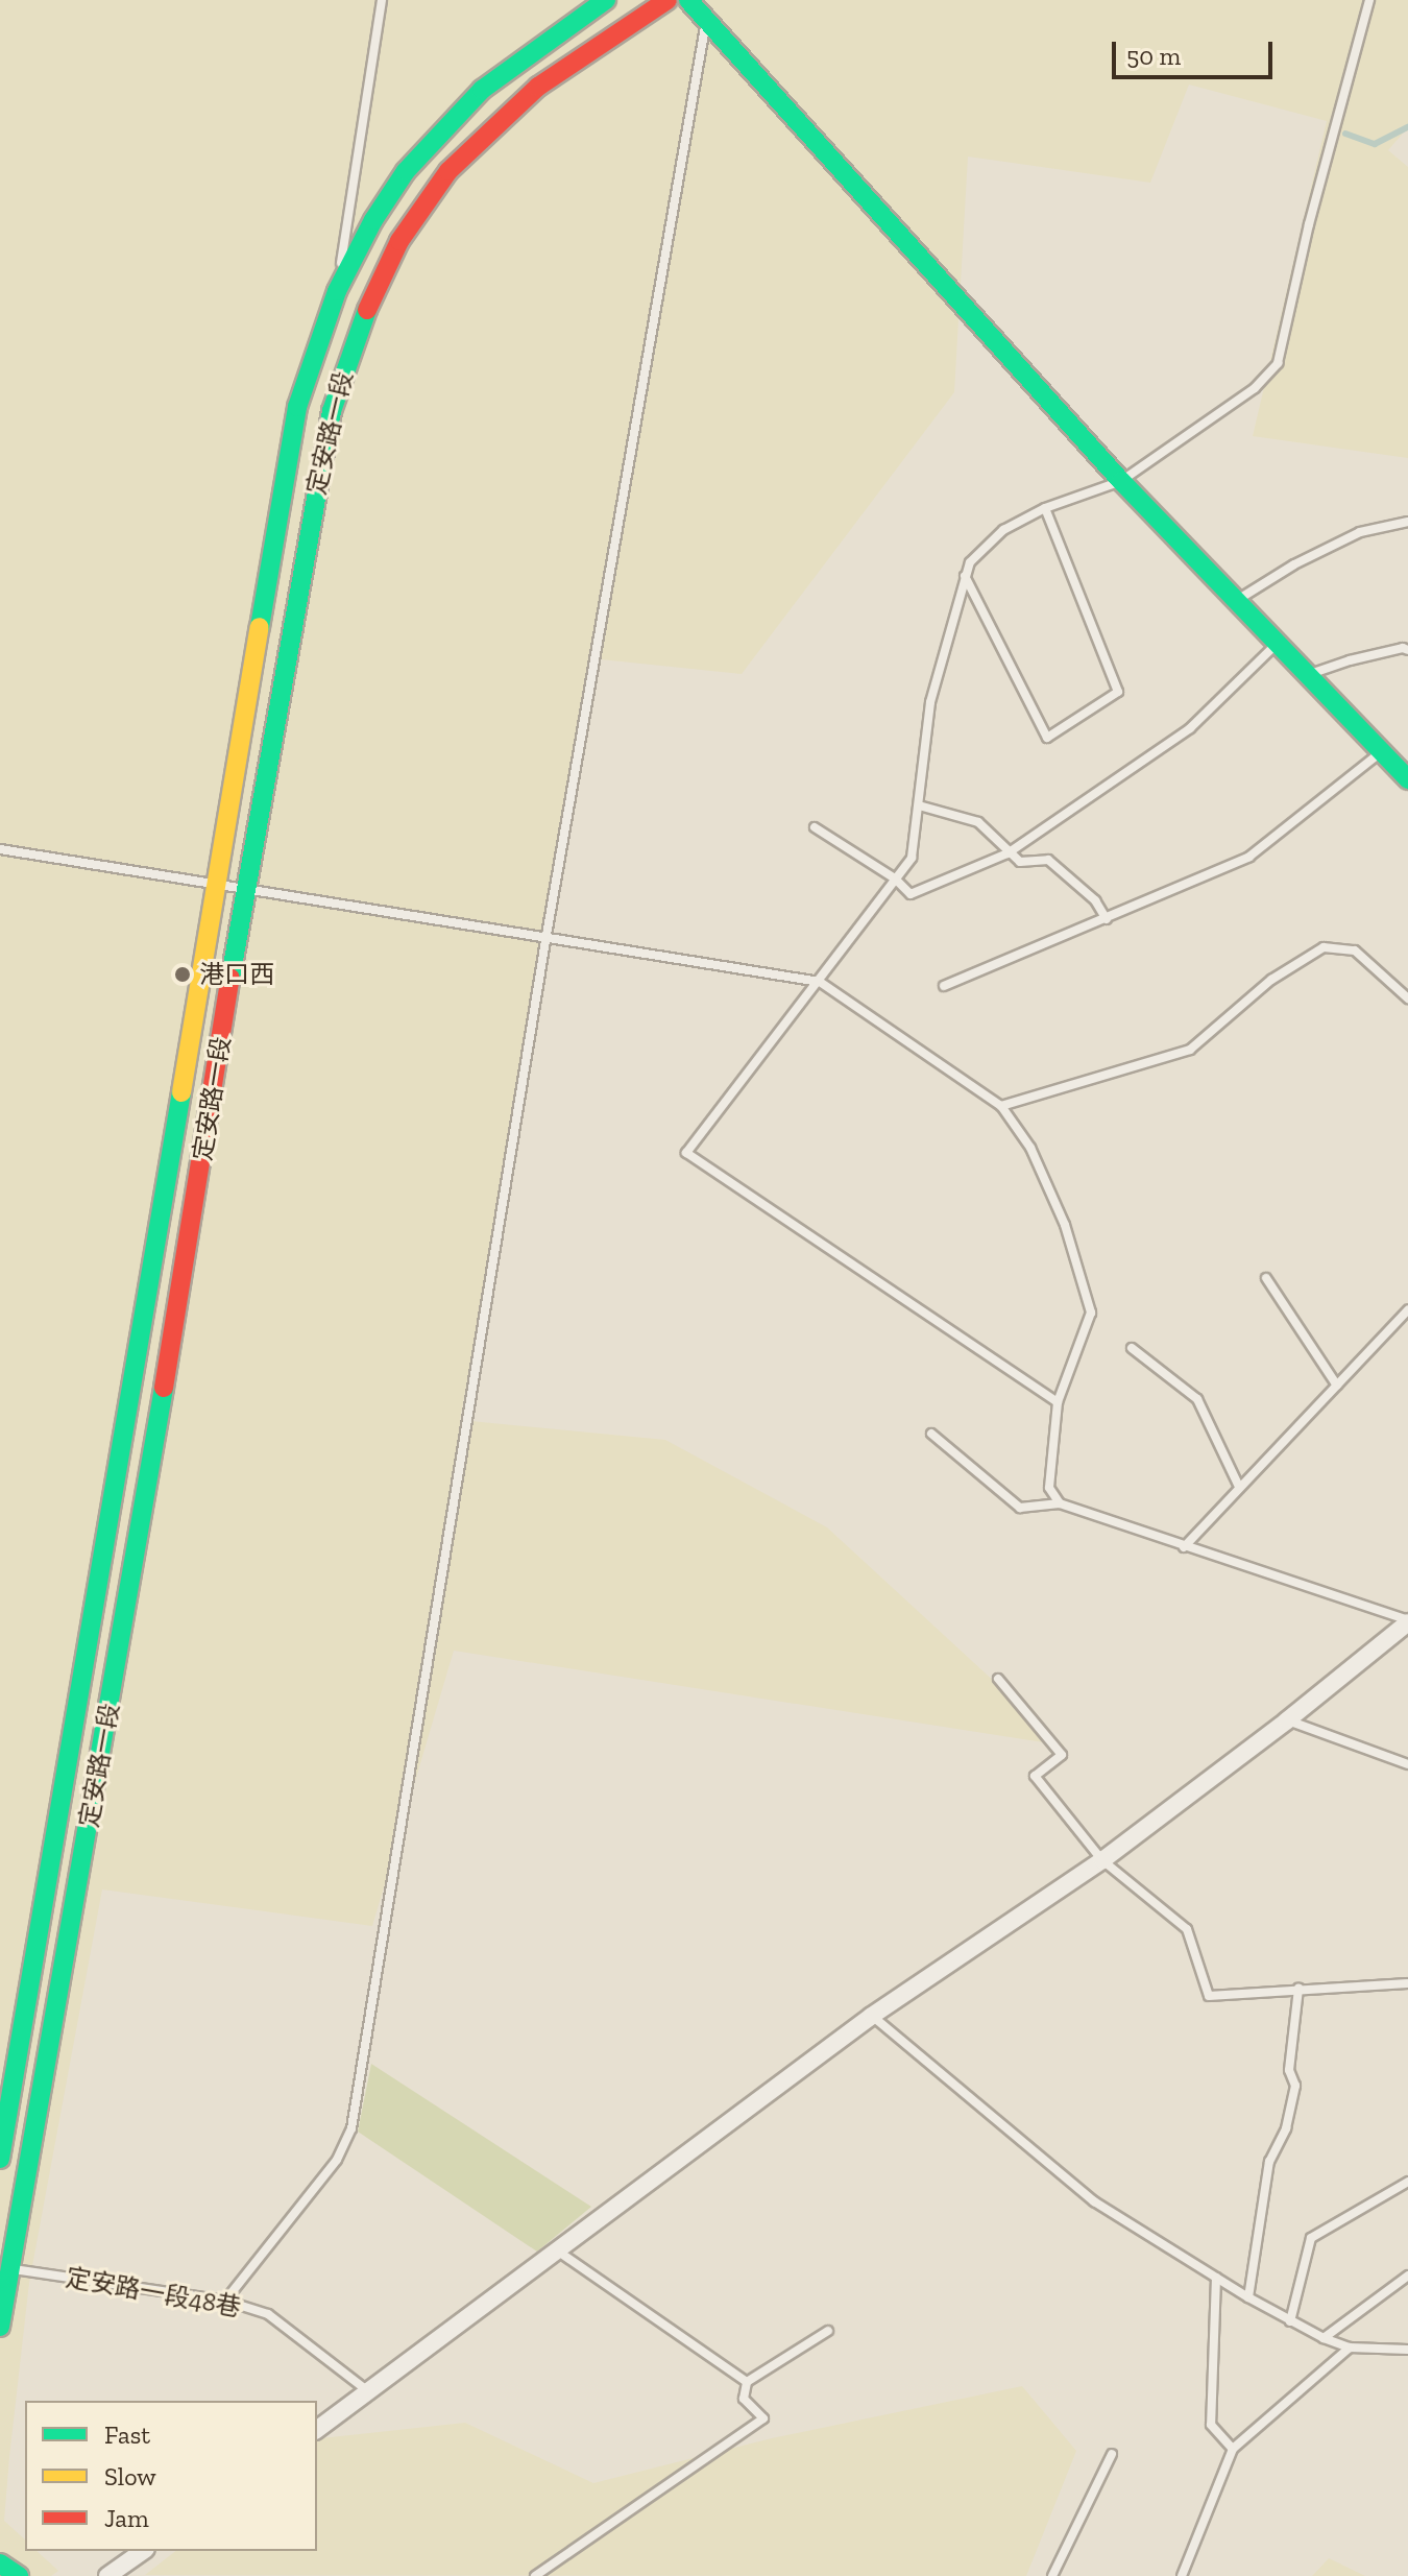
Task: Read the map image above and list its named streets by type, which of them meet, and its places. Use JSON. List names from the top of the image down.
{
  "streets": {
    "main road": ["定安路一段"],
    "lane": ["定安路一段48巷"]
  },
  "crossings": [
    ["定安路一段", "定安路一段48巷"]
  ],
  "places": ["港口西"],
  "legend": ["Fast", "Slow", "Jam"],
  "scale_bar": "50 m"
}
